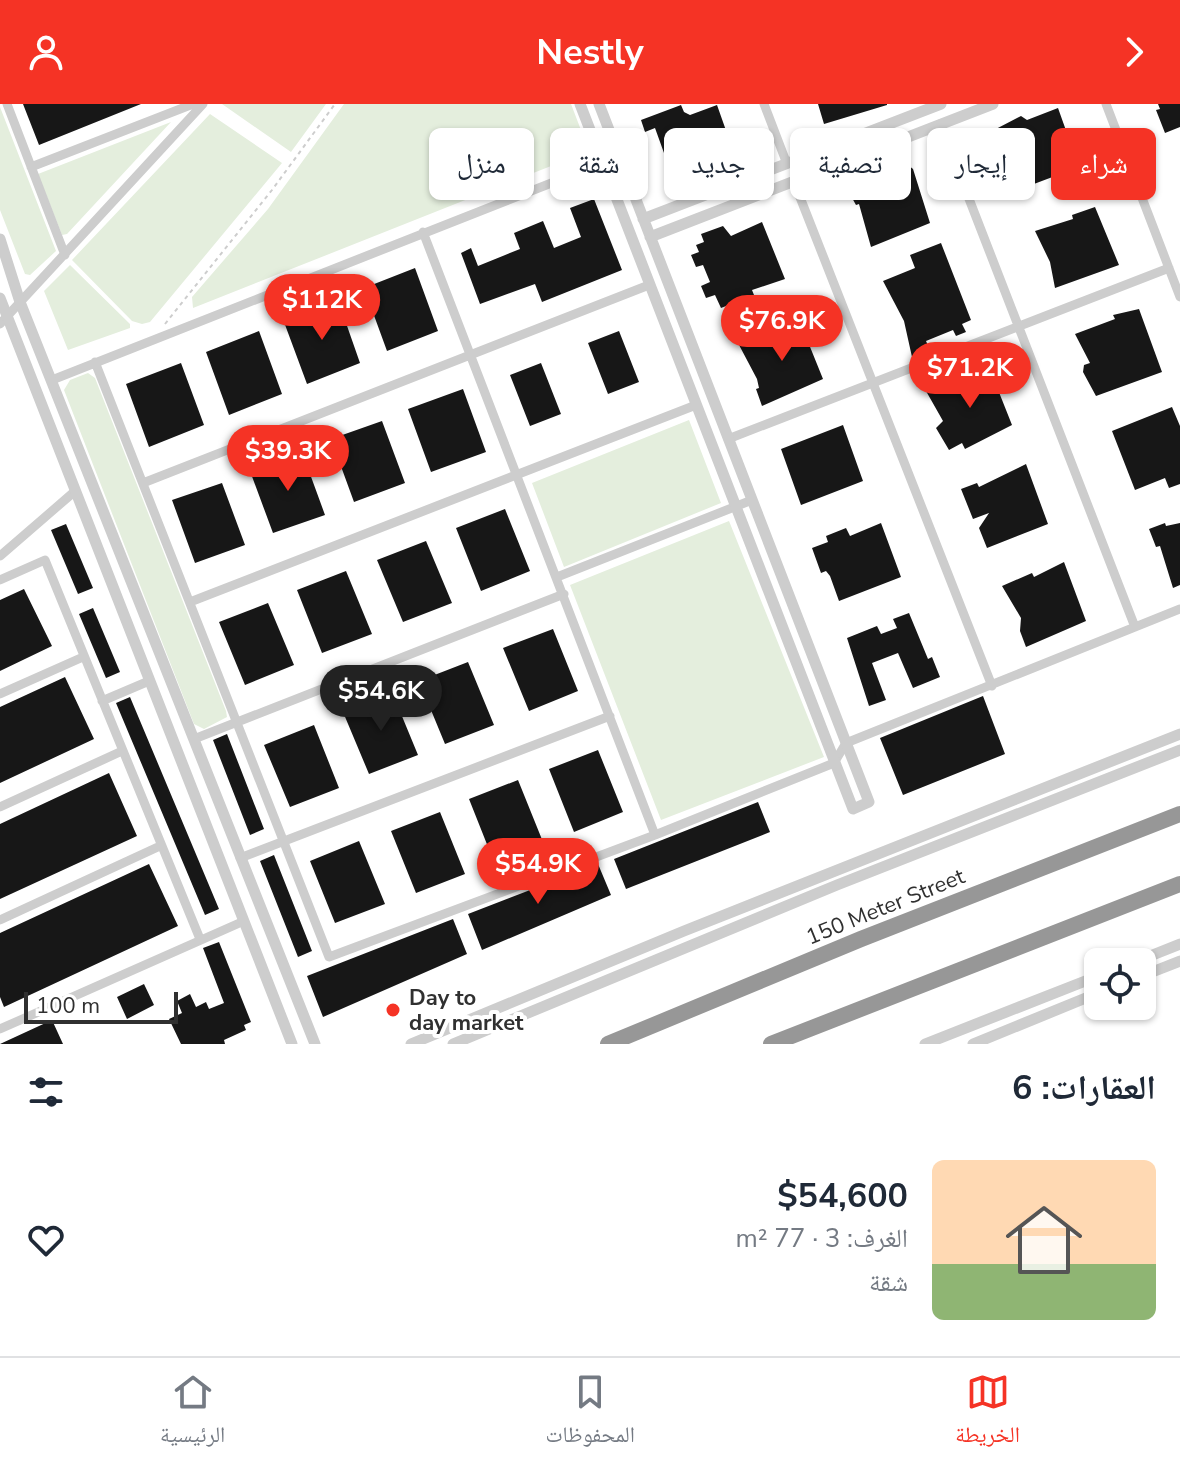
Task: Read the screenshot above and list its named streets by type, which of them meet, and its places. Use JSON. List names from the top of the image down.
{
  "streets": {
    "highway": ["150 Meter Street"]
  },
  "places": ["Day to day market"],
  "scale_bar": "100 m",
  "page": {
    "header": "Nestly",
    "chip": [
      "شراء",
      "إيجار",
      "تصفية",
      "جديد",
      "شقة",
      "منزل"
    ],
    "price": [
      "$112K",
      "$76.9K",
      "$71.2K",
      "$39.3K",
      "$54.6K",
      "$54.9K"
    ],
    "scale": "100 m",
    "heading": "العقارات: 6",
    "list": [
      {
        "name": "$54,600",
        "note": "الغرف: 3 · 77 m² · شقة"
      }
    ],
    "tabs": ["الخريطة", "المحفوظات", "الرئيسية"]
  }
}
